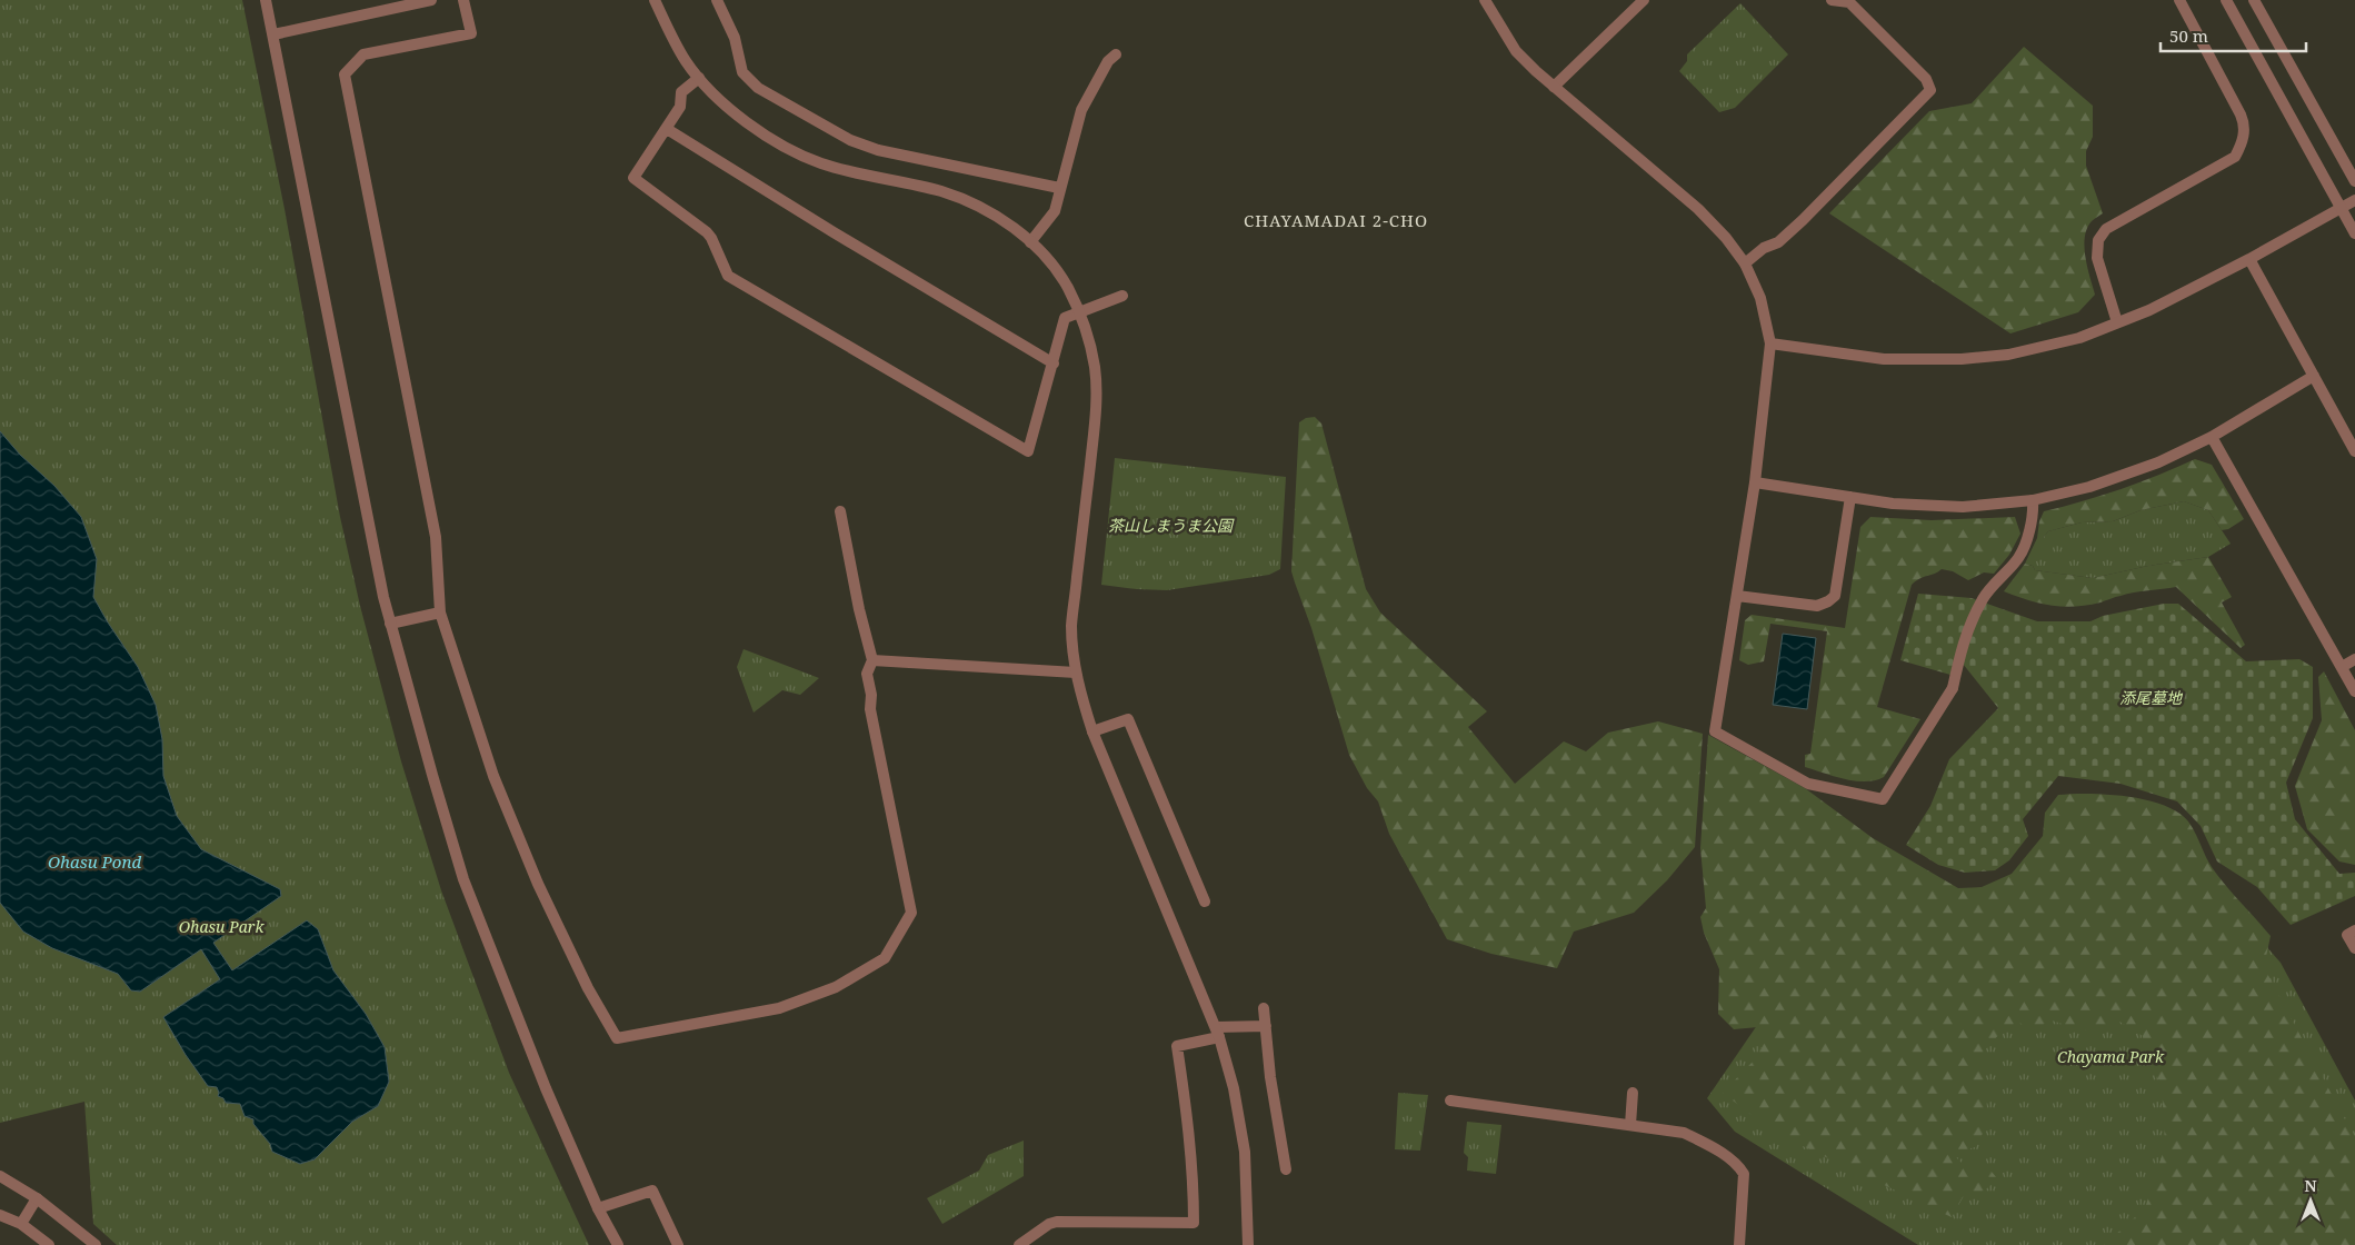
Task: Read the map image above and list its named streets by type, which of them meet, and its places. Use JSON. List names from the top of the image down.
{
  "districts": ["CHAYAMADAI 2-CHO"],
  "water": ["Ohasu Pond"],
  "parks": [
    "茶山しまうま公園",
    "添尾墓地",
    "Ohasu Park",
    "Chayama Park"
  ],
  "scale_bar": "50 m",
  "north": "top"
}
